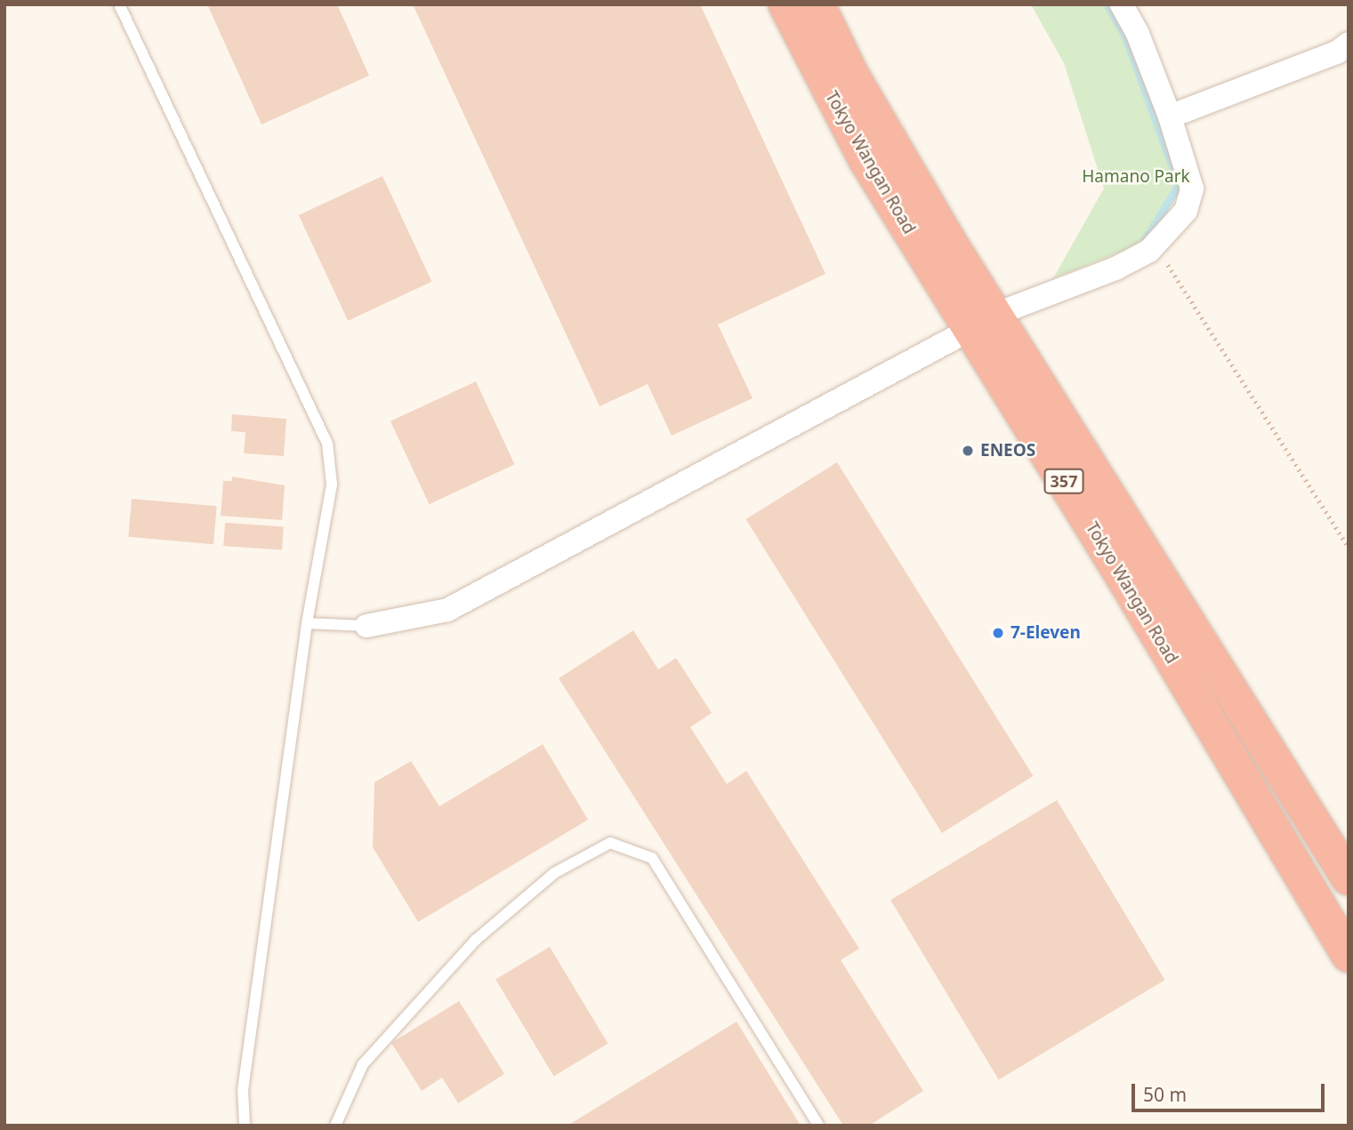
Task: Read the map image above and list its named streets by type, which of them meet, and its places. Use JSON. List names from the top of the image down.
{
  "streets": {
    "highway": ["Tokyo Wangan Road", "357"]
  },
  "parks": ["Hamano Park"],
  "places": ["ENEOS", "7-Eleven"],
  "scale_bar": "50 m"
}
